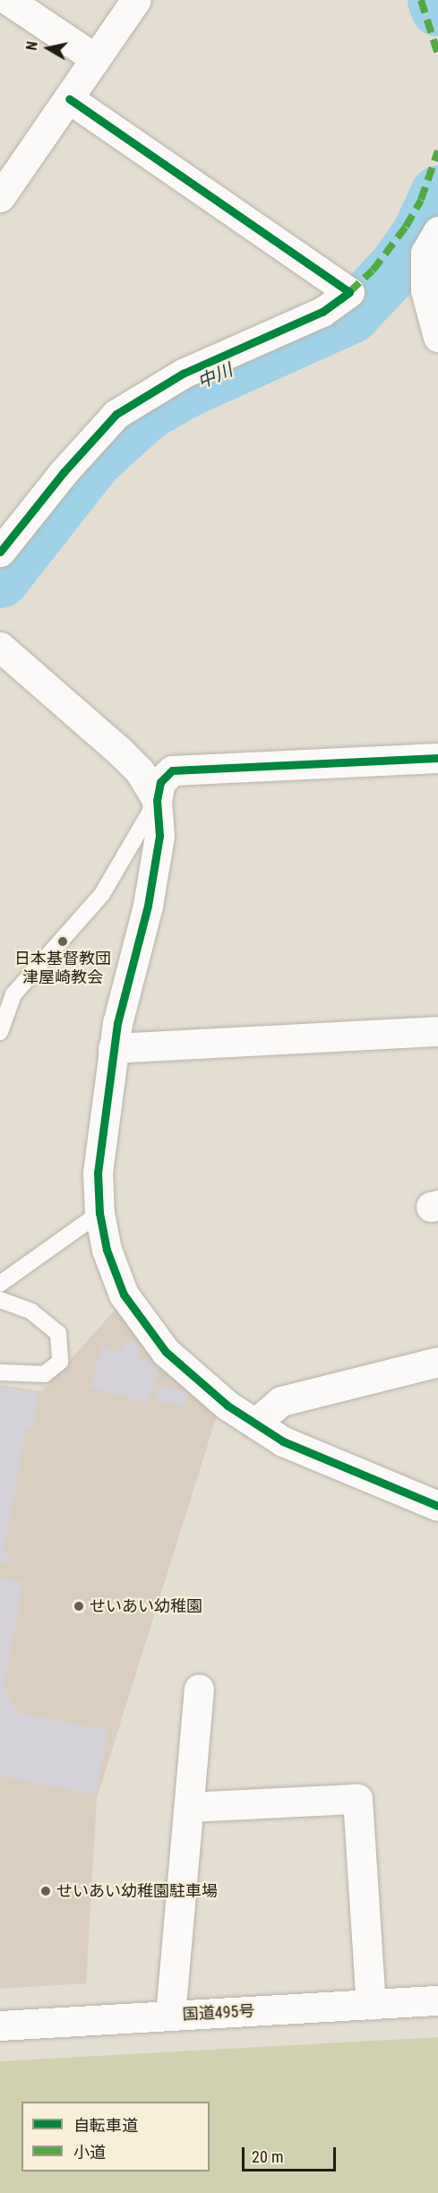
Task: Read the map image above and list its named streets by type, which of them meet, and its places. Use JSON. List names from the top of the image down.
{
  "streets": {
    "main road": ["国道495号"]
  },
  "water": ["中川"],
  "places": ["日本基督教団 津屋崎教会", "せいあい幼稚園", "せいあい幼稚園駐車場"],
  "legend": ["自転車道", "小道"],
  "scale_bar": "20 m",
  "north": "left"
}
